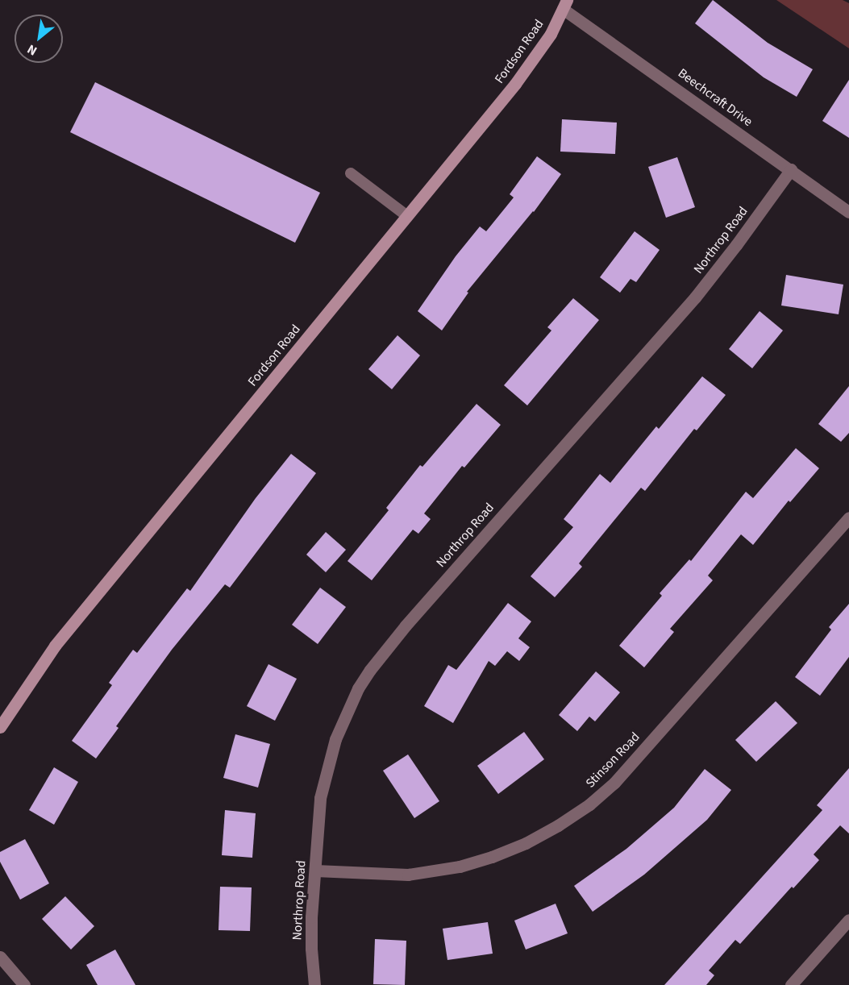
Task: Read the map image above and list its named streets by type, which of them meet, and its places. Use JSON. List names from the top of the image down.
{
  "streets": {
    "street": [
      "Fordson Road",
      "Beechcraft Drive",
      "Northrop Road",
      "Stinson Road"
    ]
  },
  "crossings": [
    ["Fordson Road", "Beechcraft Drive"],
    ["Beechcraft Drive", "Northrop Road"],
    ["Northrop Road", "Stinson Road"]
  ],
  "north": "bottom left"
}
